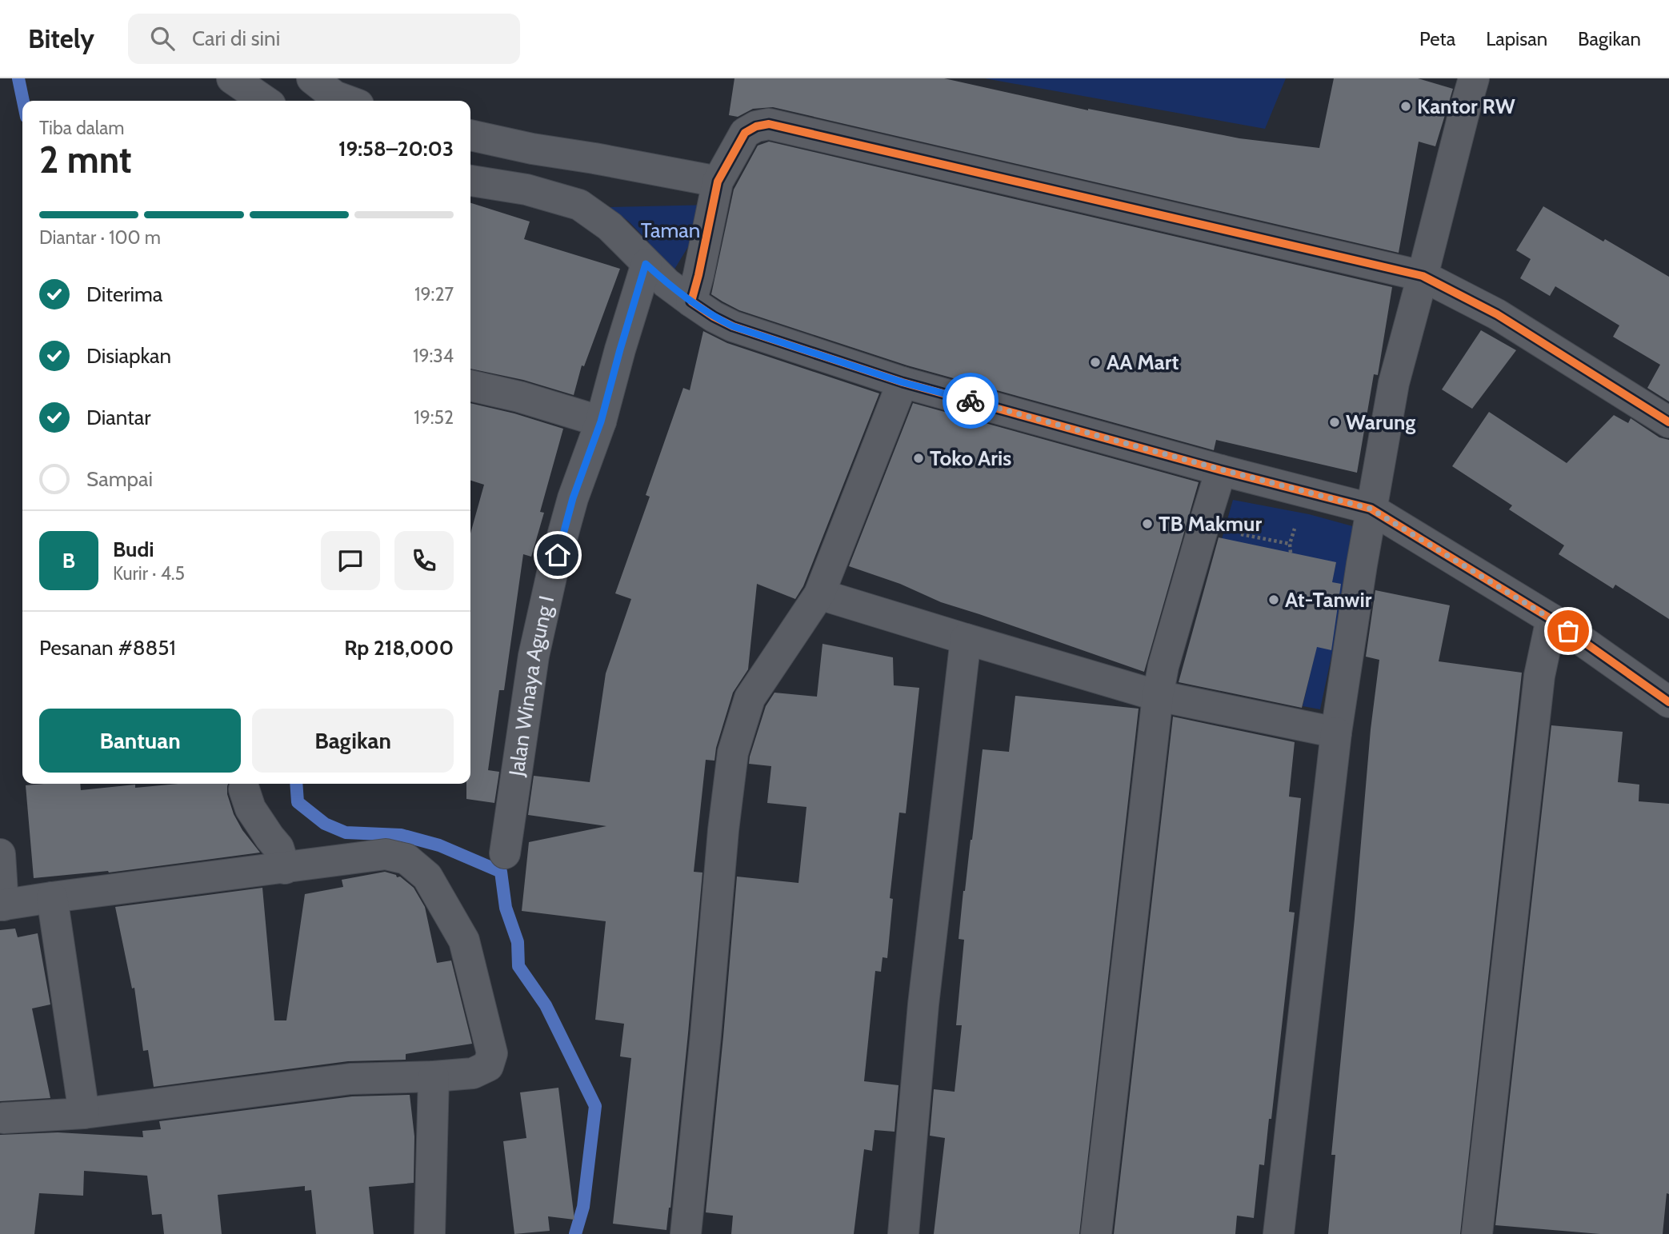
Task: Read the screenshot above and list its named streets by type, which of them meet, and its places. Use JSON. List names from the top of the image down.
{
  "streets": {
    "street": ["Jalan Winaya Agung I"]
  },
  "parks": ["Taman"],
  "places": [
    "Kantor RW",
    "AA Mart",
    "Warung",
    "Toko Aris",
    "TB Makmur",
    "At-Tanwir"
  ],
  "page": {
    "header": "Bitely",
    "search": "Cari di sini",
    "nav": ["Peta", "Lapisan", "Bagikan"],
    "heading": ["2 mnt", "Tiba dalam", "19:58–20:03"],
    "panel": [
      "Budi",
      "Kurir · 4.5",
      "Pesanan #8851",
      "Rp 218,000"
    ],
    "bar": "Diantar · 100 m",
    "list": [
      ["Diterima", "19:27"],
      ["Disiapkan", "19:34"],
      ["Diantar", "19:52"],
      "Sampai"
    ],
    "round": "B",
    "buttons": ["Bantuan", "Bagikan"]
  }
}
